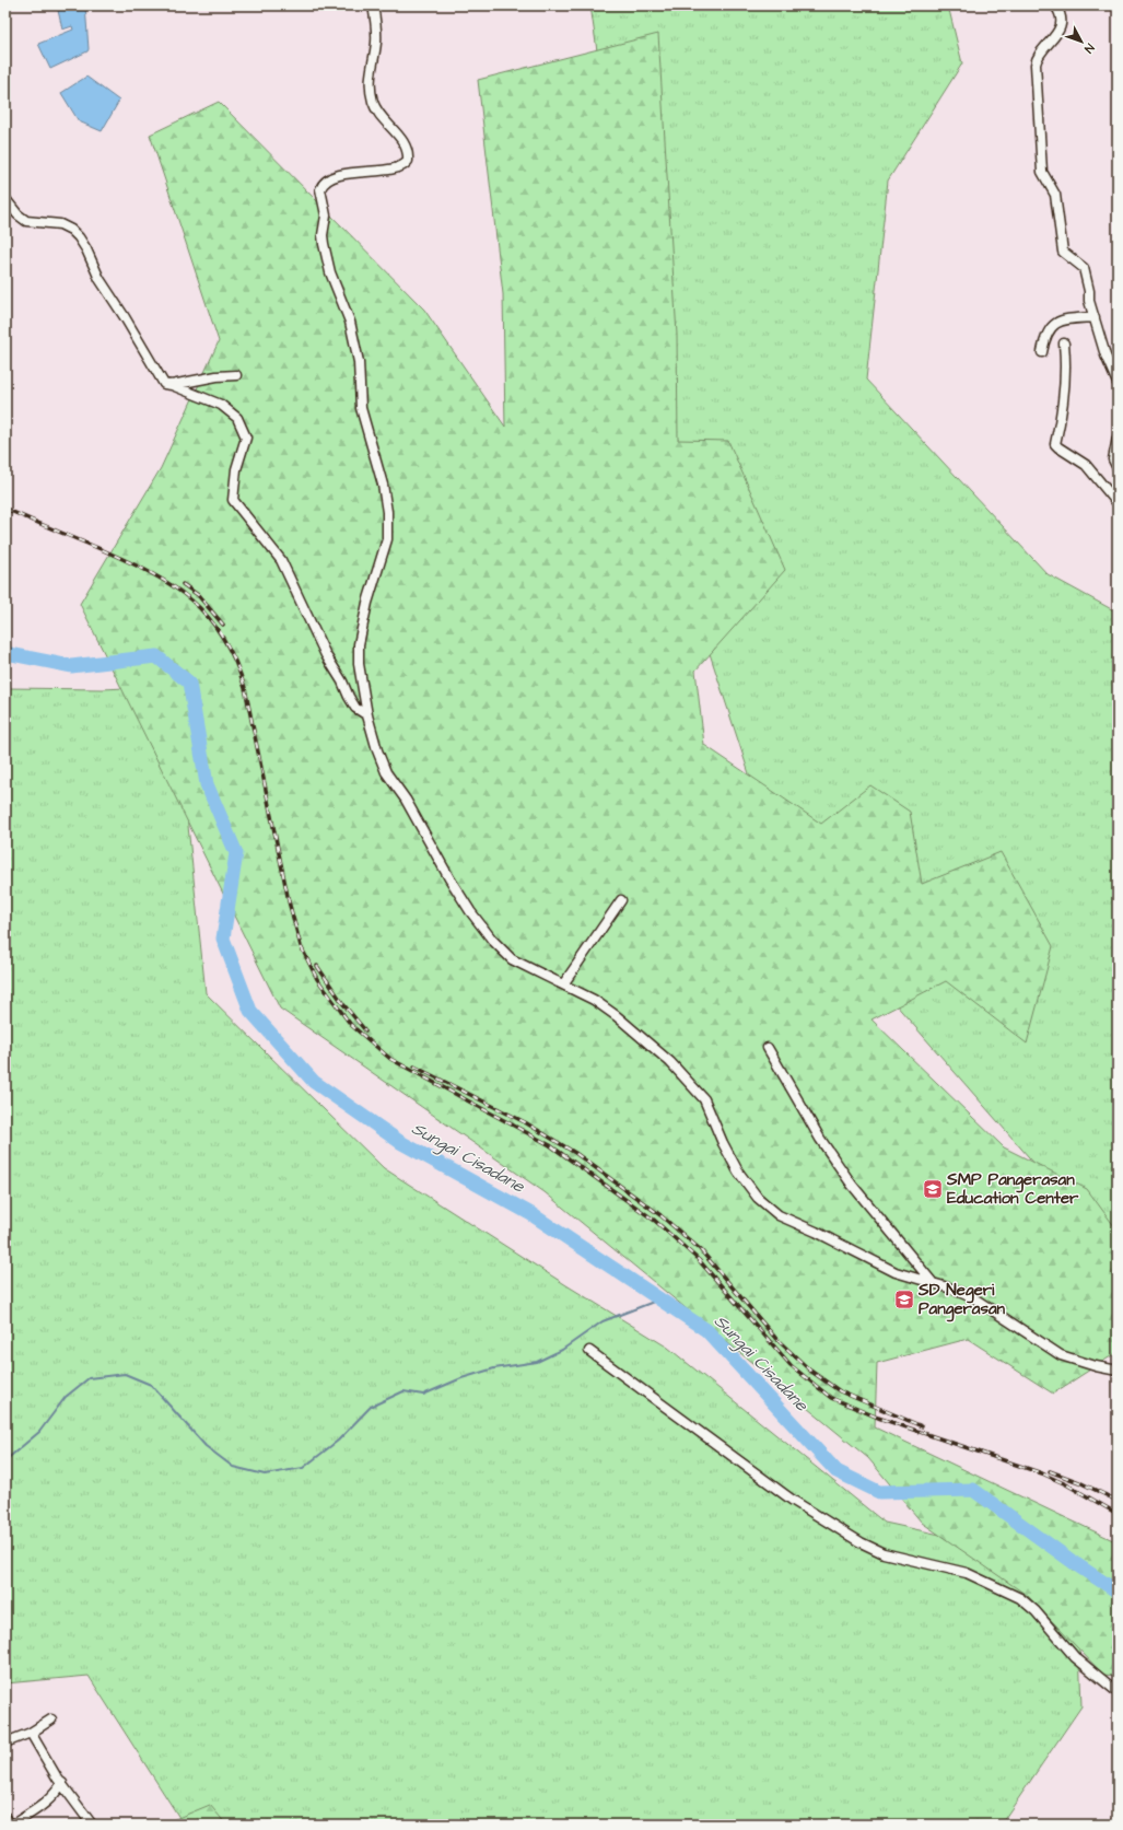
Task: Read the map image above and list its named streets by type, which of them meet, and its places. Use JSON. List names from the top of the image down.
{
  "water": ["Sungai Cisadane"],
  "places": {
    "school or university": ["SMP Pangerasan Education Center", "SD Negeri Pangerasan"]
  },
  "north": "bottom right"
}
